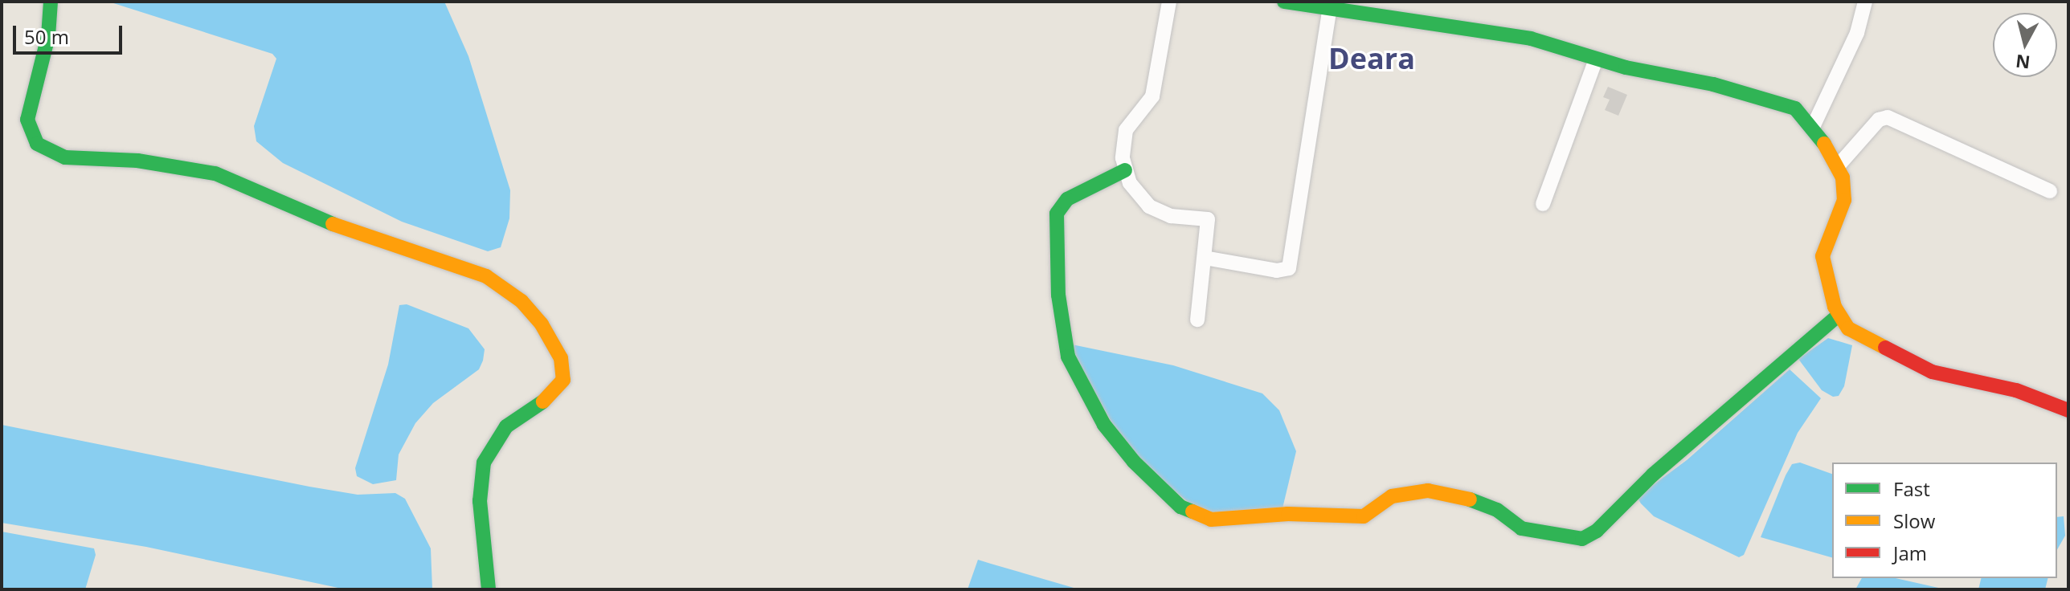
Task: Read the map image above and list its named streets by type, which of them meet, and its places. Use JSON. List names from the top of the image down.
{
  "districts": ["Deara"],
  "legend": ["Fast", "Slow", "Jam"],
  "scale_bar": "50 m",
  "north": "bottom"
}
